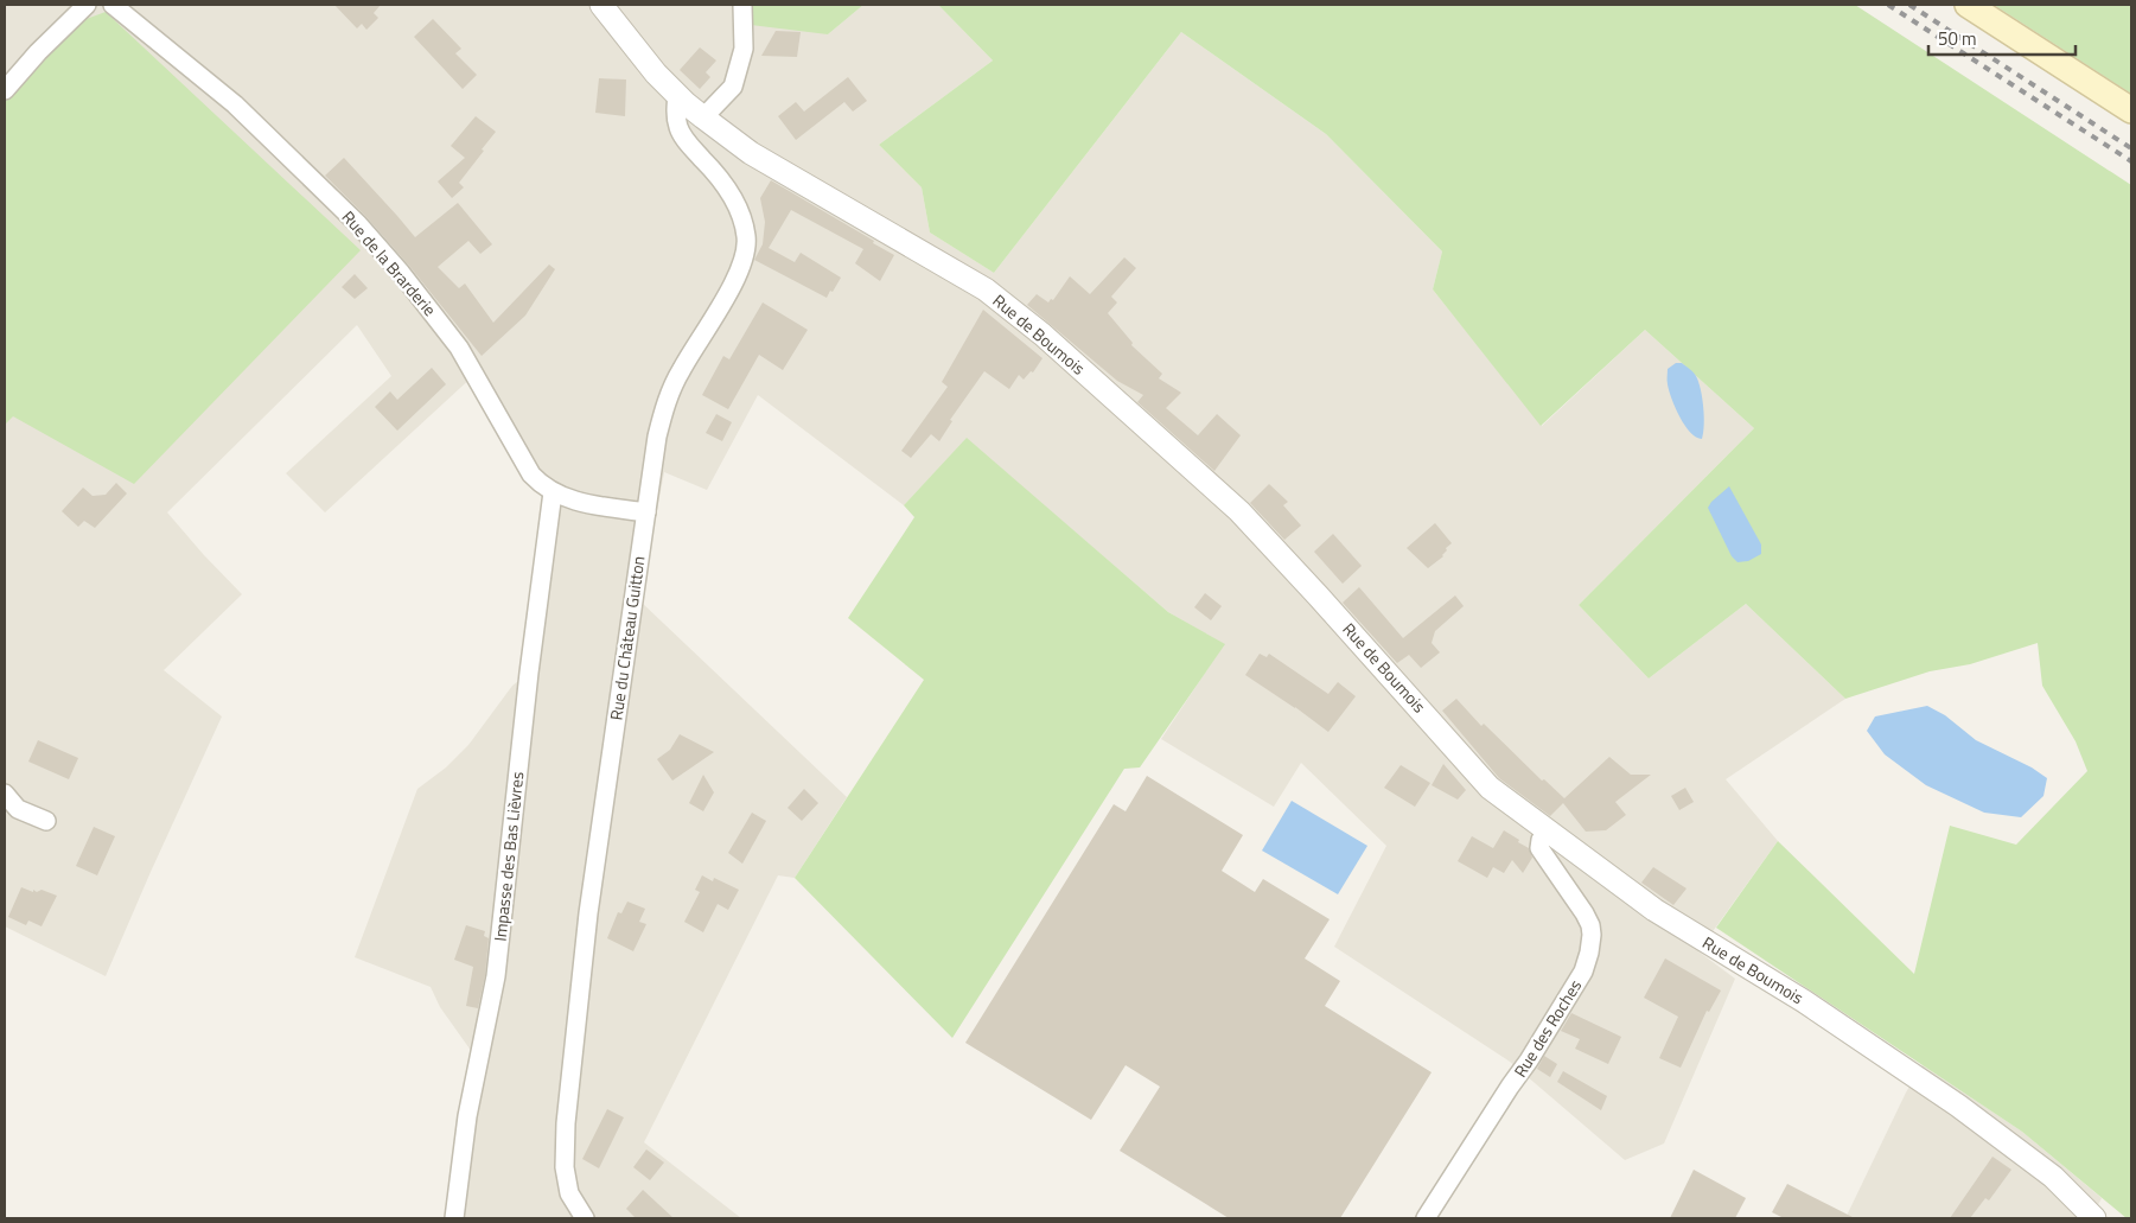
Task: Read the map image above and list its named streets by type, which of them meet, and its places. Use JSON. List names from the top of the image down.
{
  "streets": {
    "street": [
      "Rue de la Brarderie",
      "Rue de Boumois",
      "Rue du Château Guitton",
      "Impasse des Bas Lièvres",
      "Rue des Roches"
    ]
  },
  "crossings": [
    ["Rue de la Brarderie", "Rue du Château Guitton"],
    ["Rue de la Brarderie", "Impasse des Bas Lièvres"],
    ["Rue de Boumois", "Rue du Château Guitton"],
    ["Rue de Boumois", "Rue des Roches"]
  ],
  "scale_bar": "50 m"
}
